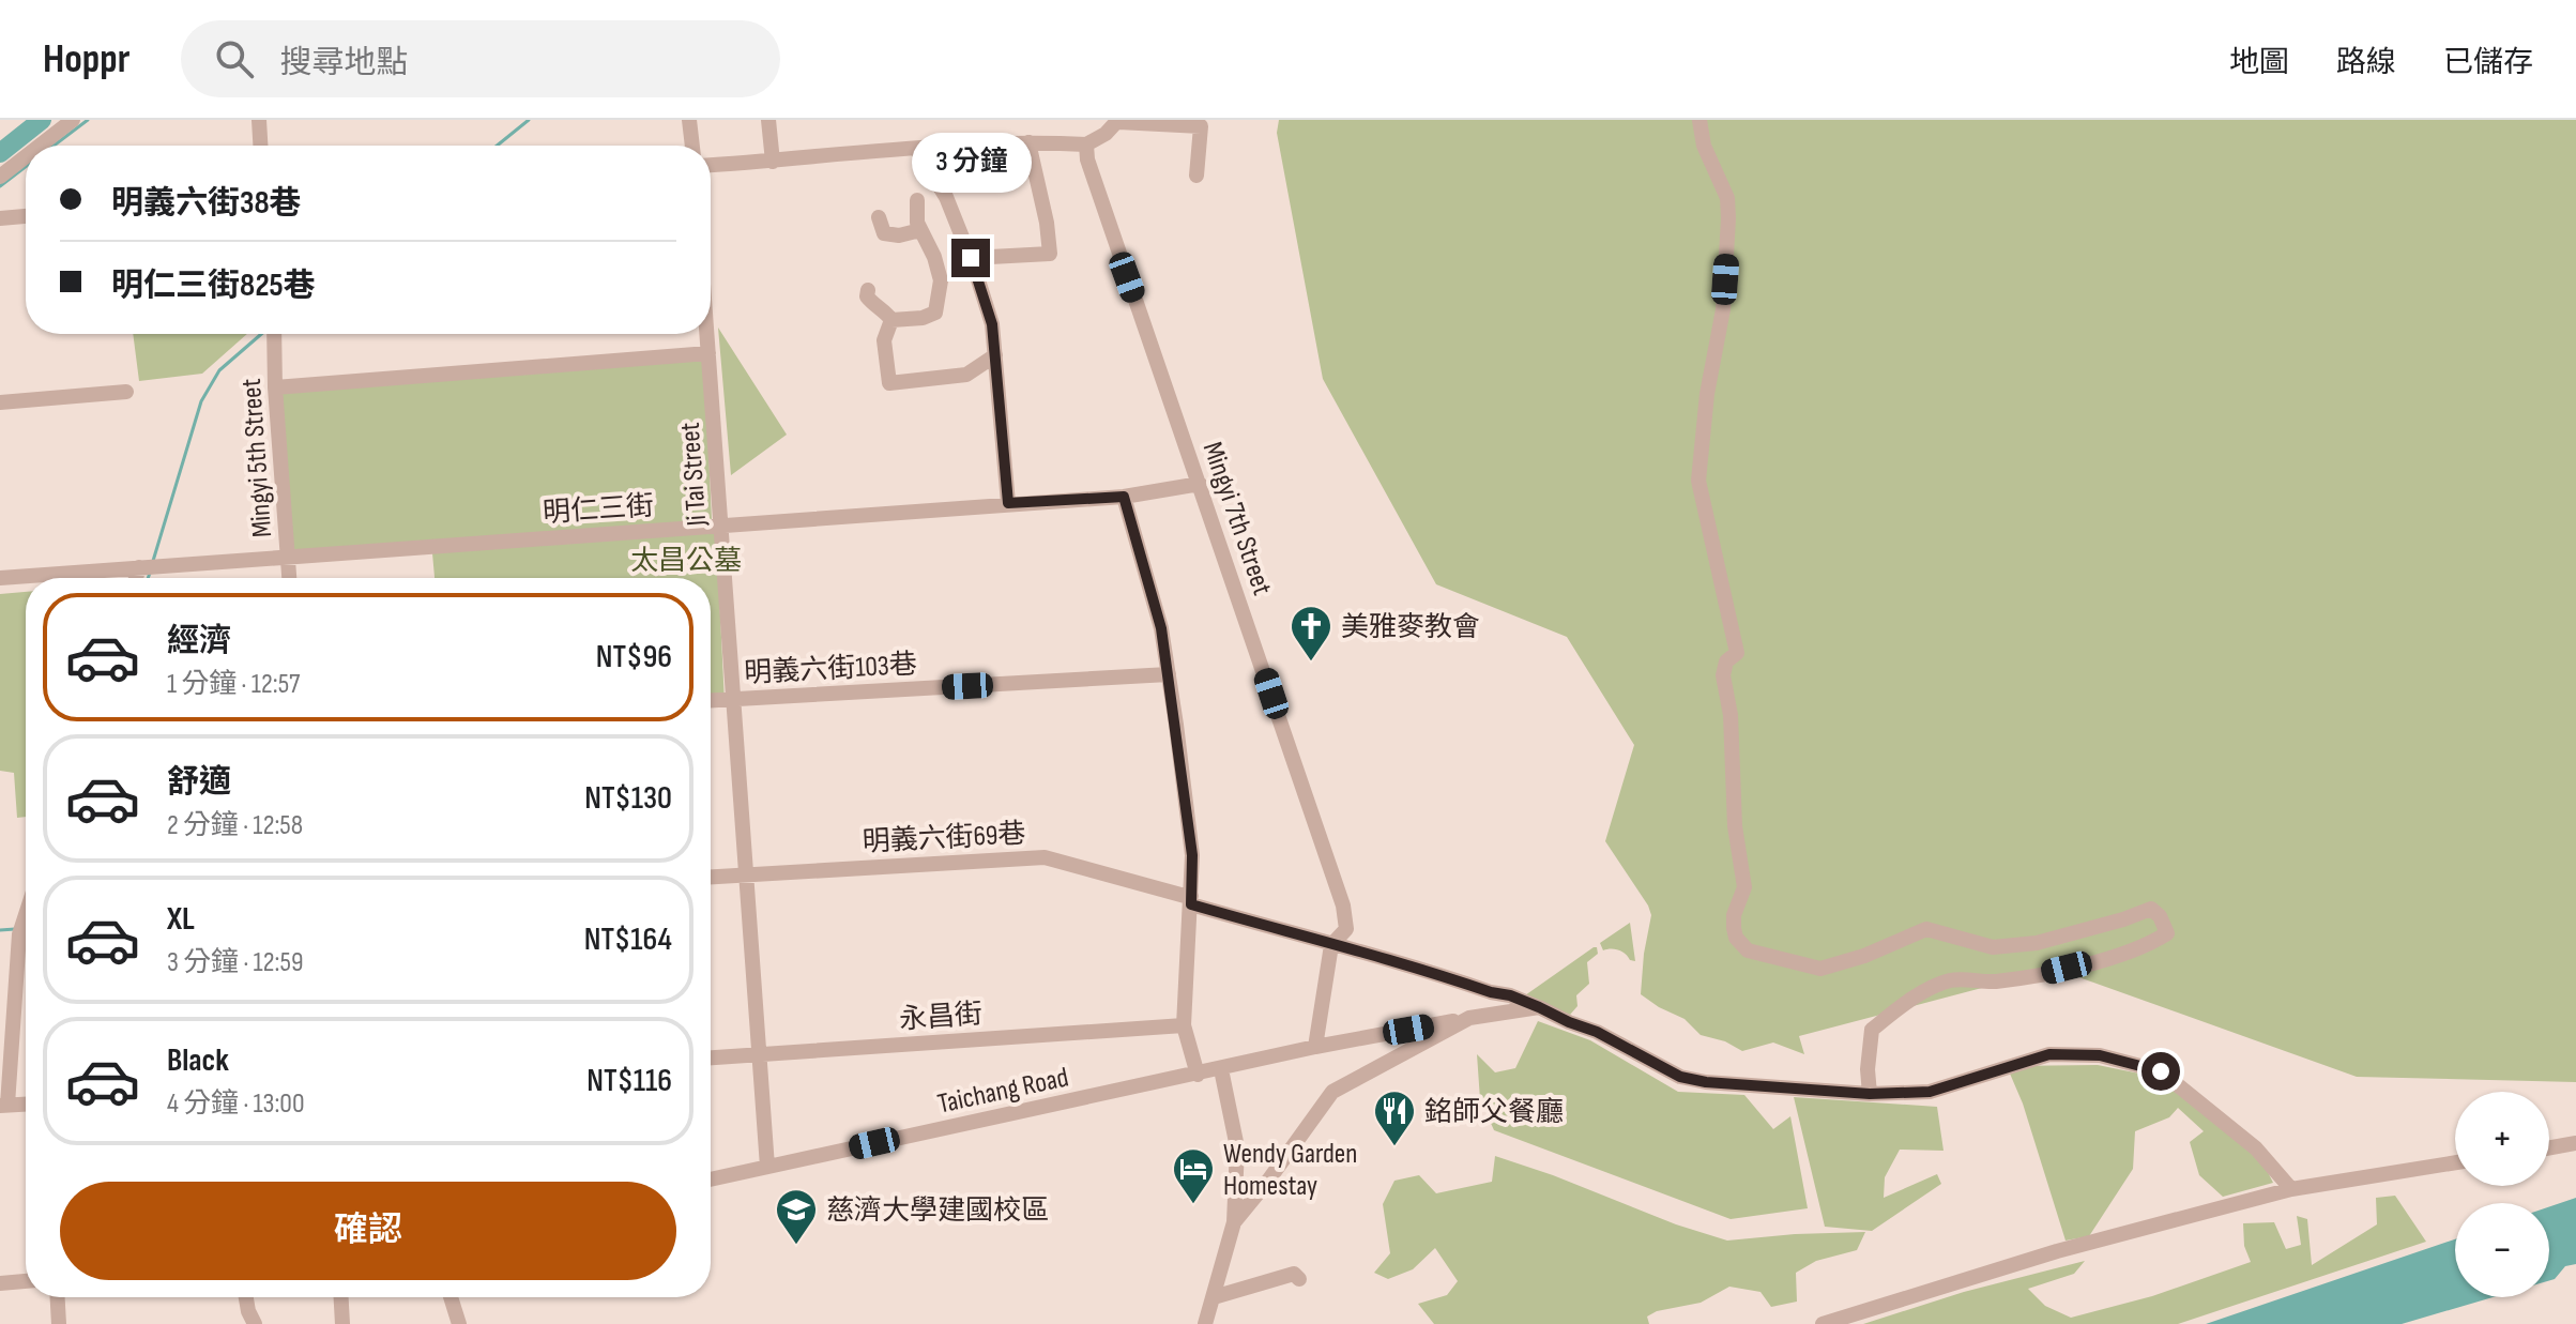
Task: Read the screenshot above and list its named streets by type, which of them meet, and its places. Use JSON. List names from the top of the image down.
{
  "streets": {
    "street": [
      "Mingyi 5th Street",
      "Ji Tai Street",
      "明仁三街",
      "Mingyi 7th Street",
      "明義六街103巷",
      "明義六街69巷",
      "永昌街",
      "Taichang Road"
    ]
  },
  "crossings": [
    ["Mingyi 5th Street", "明仁三街"],
    ["Ji Tai Street", "明仁三街"],
    ["Ji Tai Street", "明義六街103巷"],
    ["Ji Tai Street", "明義六街69巷"],
    ["Ji Tai Street", "永昌街"],
    ["Ji Tai Street", "Taichang Road"],
    ["明仁三街", "Mingyi 7th Street"],
    ["Mingyi 7th Street", "明義六街69巷"],
    ["Mingyi 7th Street", "Taichang Road"],
    ["明義六街69巷", "Taichang Road"]
  ],
  "parks": ["太昌公墓"],
  "places": {
    "church": ["美雅麥教會"],
    "restaurant": ["銘師父餐廳"],
    "hotel": ["Wendy Garden Homestay"],
    "school or university": ["慈濟大學建國校區"]
  },
  "page": {
    "header": "Hoppr",
    "search": "搜尋地點",
    "nav": ["地圖", "路線", "已儲存"],
    "bubble": "3 分鐘",
    "banner": ["明義六街38巷", "明仁三街825巷"],
    "list": [
      {
        "name": "經濟",
        "note": "1 分鐘 · 12:57",
        "value": "NT$96"
      },
      {
        "name": "舒適",
        "note": "2 分鐘 · 12:58",
        "value": "NT$130"
      },
      {
        "name": "XL",
        "note": "3 分鐘 · 12:59",
        "value": "NT$164"
      },
      {
        "name": "Black",
        "note": "4 分鐘 · 13:00",
        "value": "NT$116"
      }
    ],
    "map_buttons": ["+", "−"],
    "buttons": "確認"
  }
}
